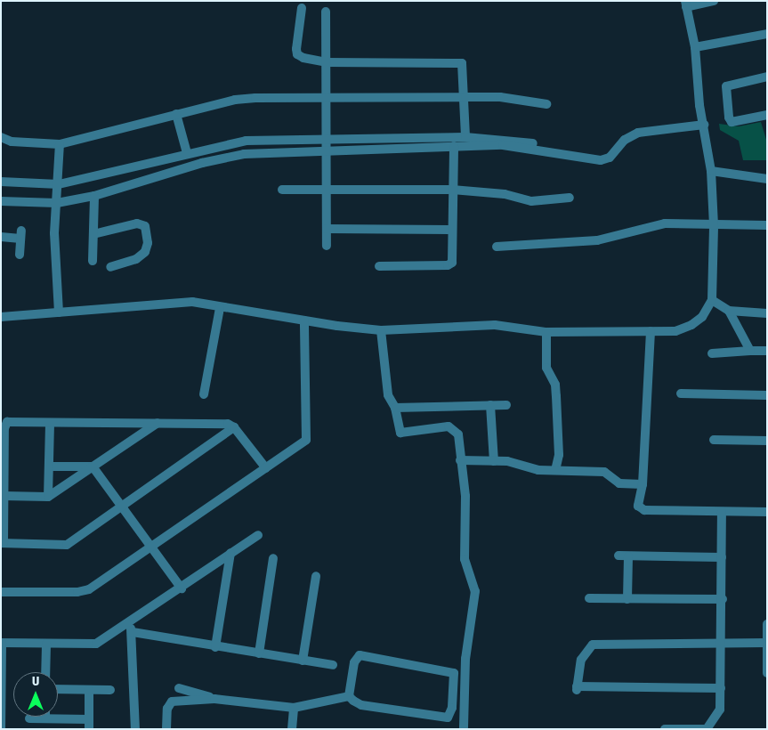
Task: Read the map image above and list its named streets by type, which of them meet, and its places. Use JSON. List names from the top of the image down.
{
  "north": "top"
}
